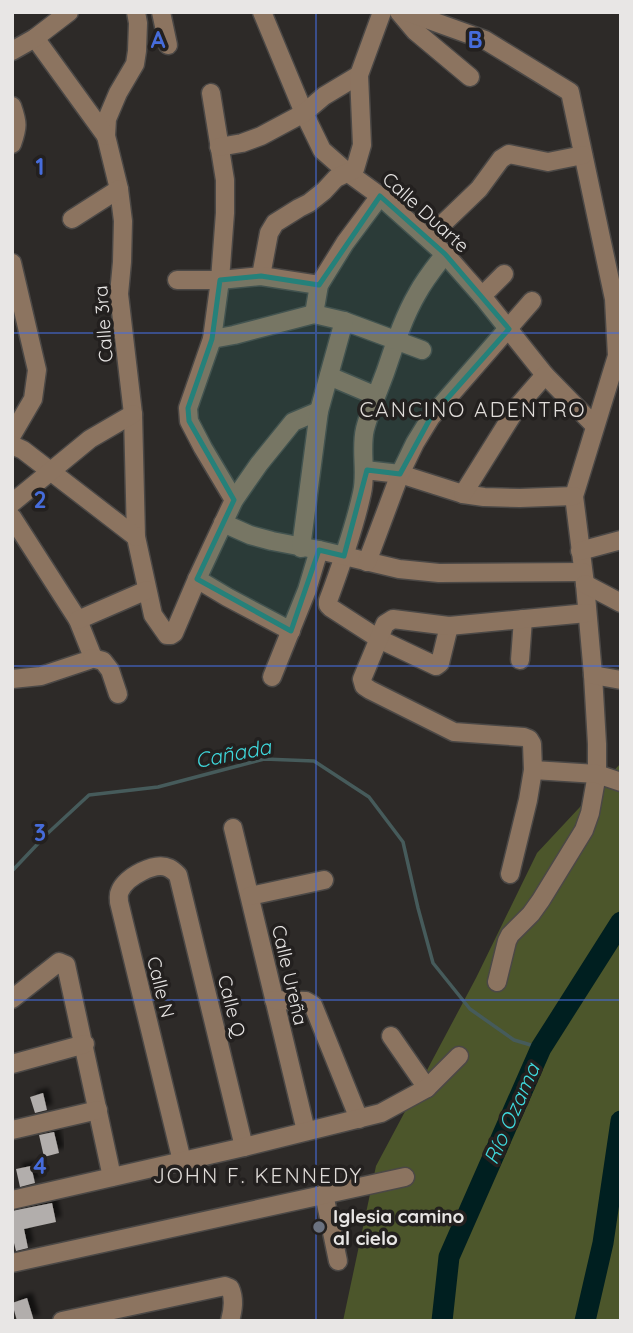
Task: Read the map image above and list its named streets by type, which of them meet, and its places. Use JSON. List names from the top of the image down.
{
  "streets": {
    "street": [
      "Calle Duarte",
      "Calle 3ra",
      "Calle Ureña",
      "Calle N",
      "Calle Q"
    ]
  },
  "crossings": [
    ["Calle N", "Calle Q"]
  ],
  "districts": ["CANCINO ADENTRO", "JOHN F. KENNEDY"],
  "water": ["Cañada", "Río Ozama"],
  "places": ["Iglesia camino al cielo"],
  "grid": {
    "columns": ["A", "B"],
    "rows": [
      "1",
      "2",
      "3",
      "4"
    ]
  }
}
